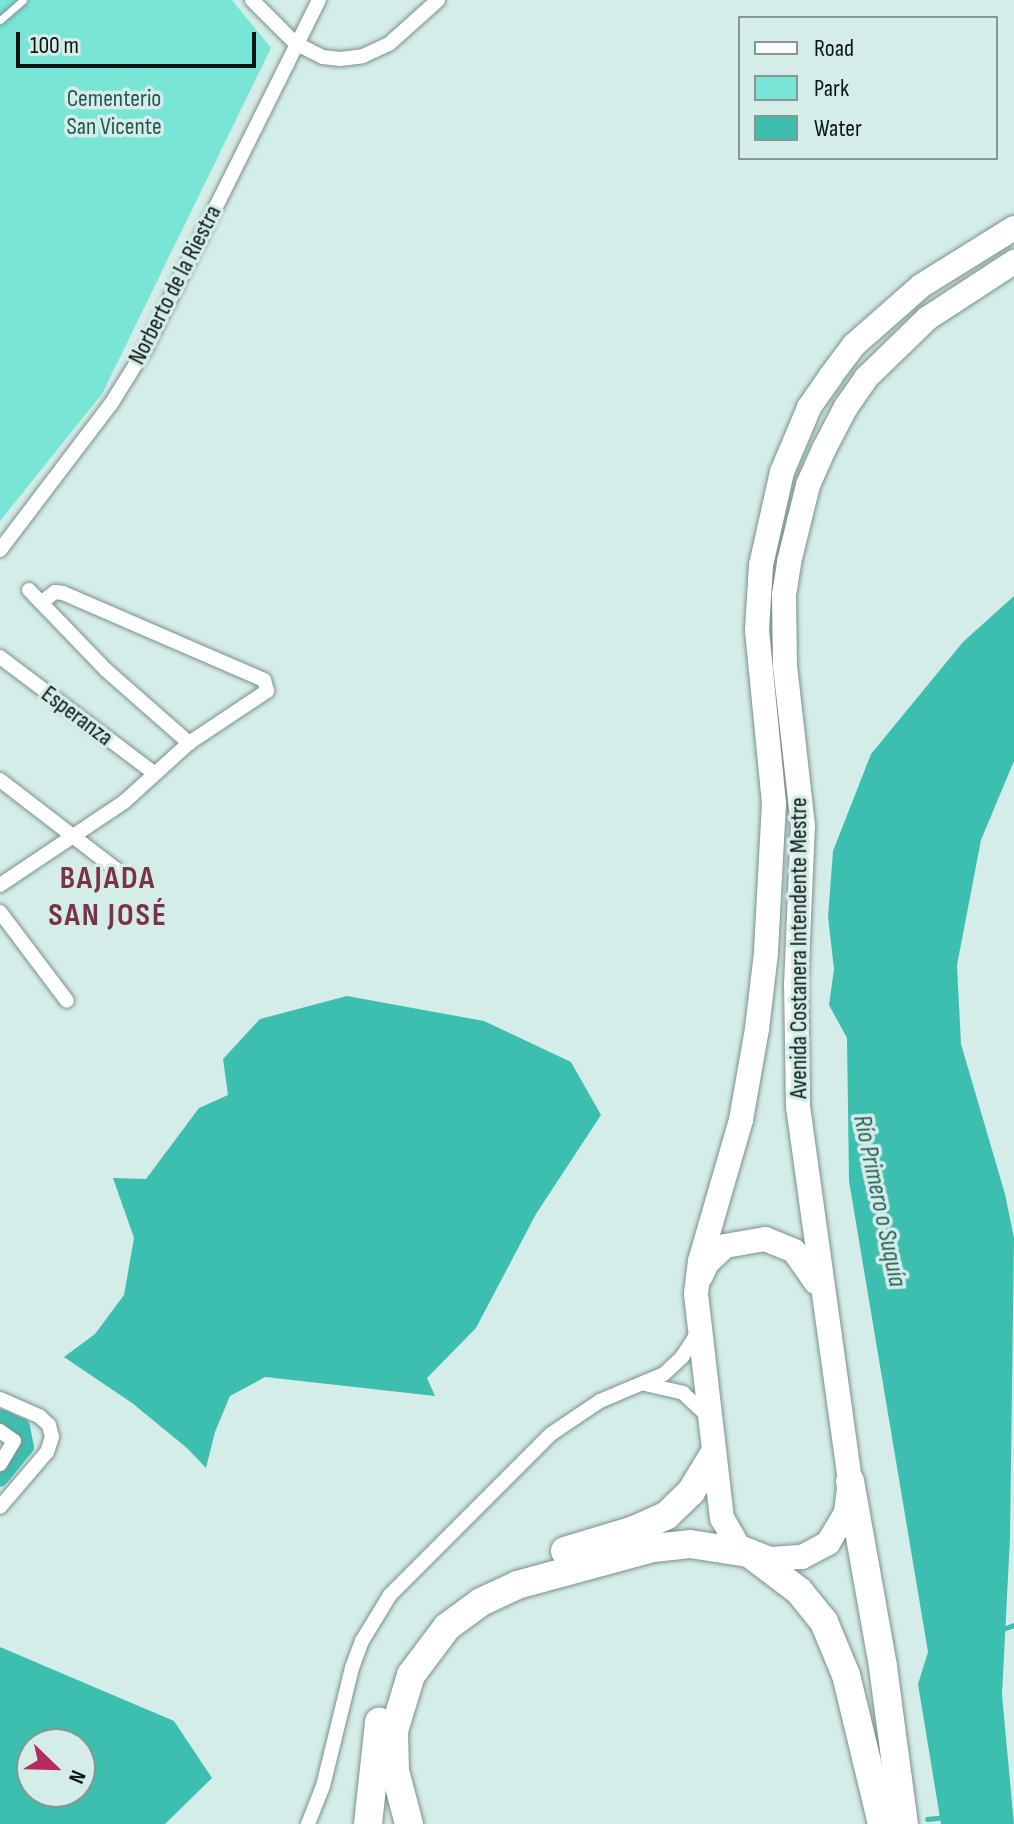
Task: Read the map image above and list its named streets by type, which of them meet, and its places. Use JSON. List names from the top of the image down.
{
  "streets": {
    "main road": ["Avenida Costanera Intendente Mestre"],
    "street": ["Norberto de la Riestra", "Esperanza"]
  },
  "districts": ["BAJADA SAN JOSÉ"],
  "water": ["Río Primero o Suquía"],
  "parks": ["Cementerio San Vicente"],
  "legend": ["Road", "Park", "Water"],
  "scale_bar": "100 m",
  "north": "bottom right"
}
